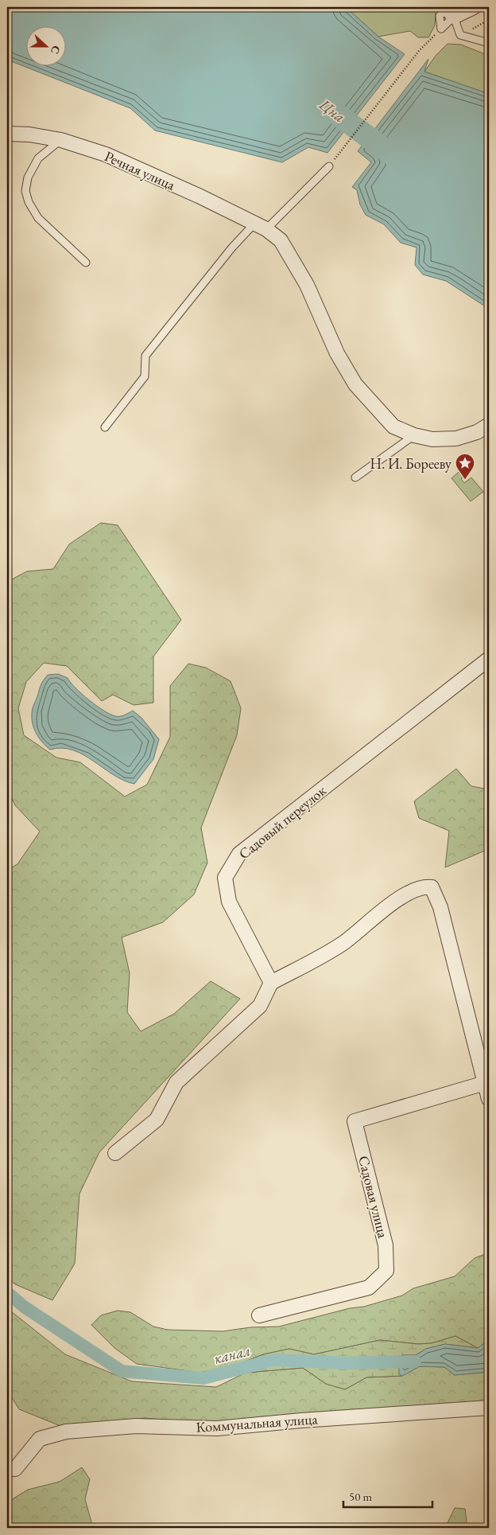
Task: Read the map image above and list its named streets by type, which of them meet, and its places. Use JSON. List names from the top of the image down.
{
  "streets": {
    "street": [
      "Речная улица",
      "Садовый переулок",
      "Садовая улица",
      "Коммунальная улица"
    ]
  },
  "water": ["Цна", "канал"],
  "places": {
    "place": ["Н. И. Борееву"]
  },
  "scale_bar": "50 m",
  "north": "right"
}
